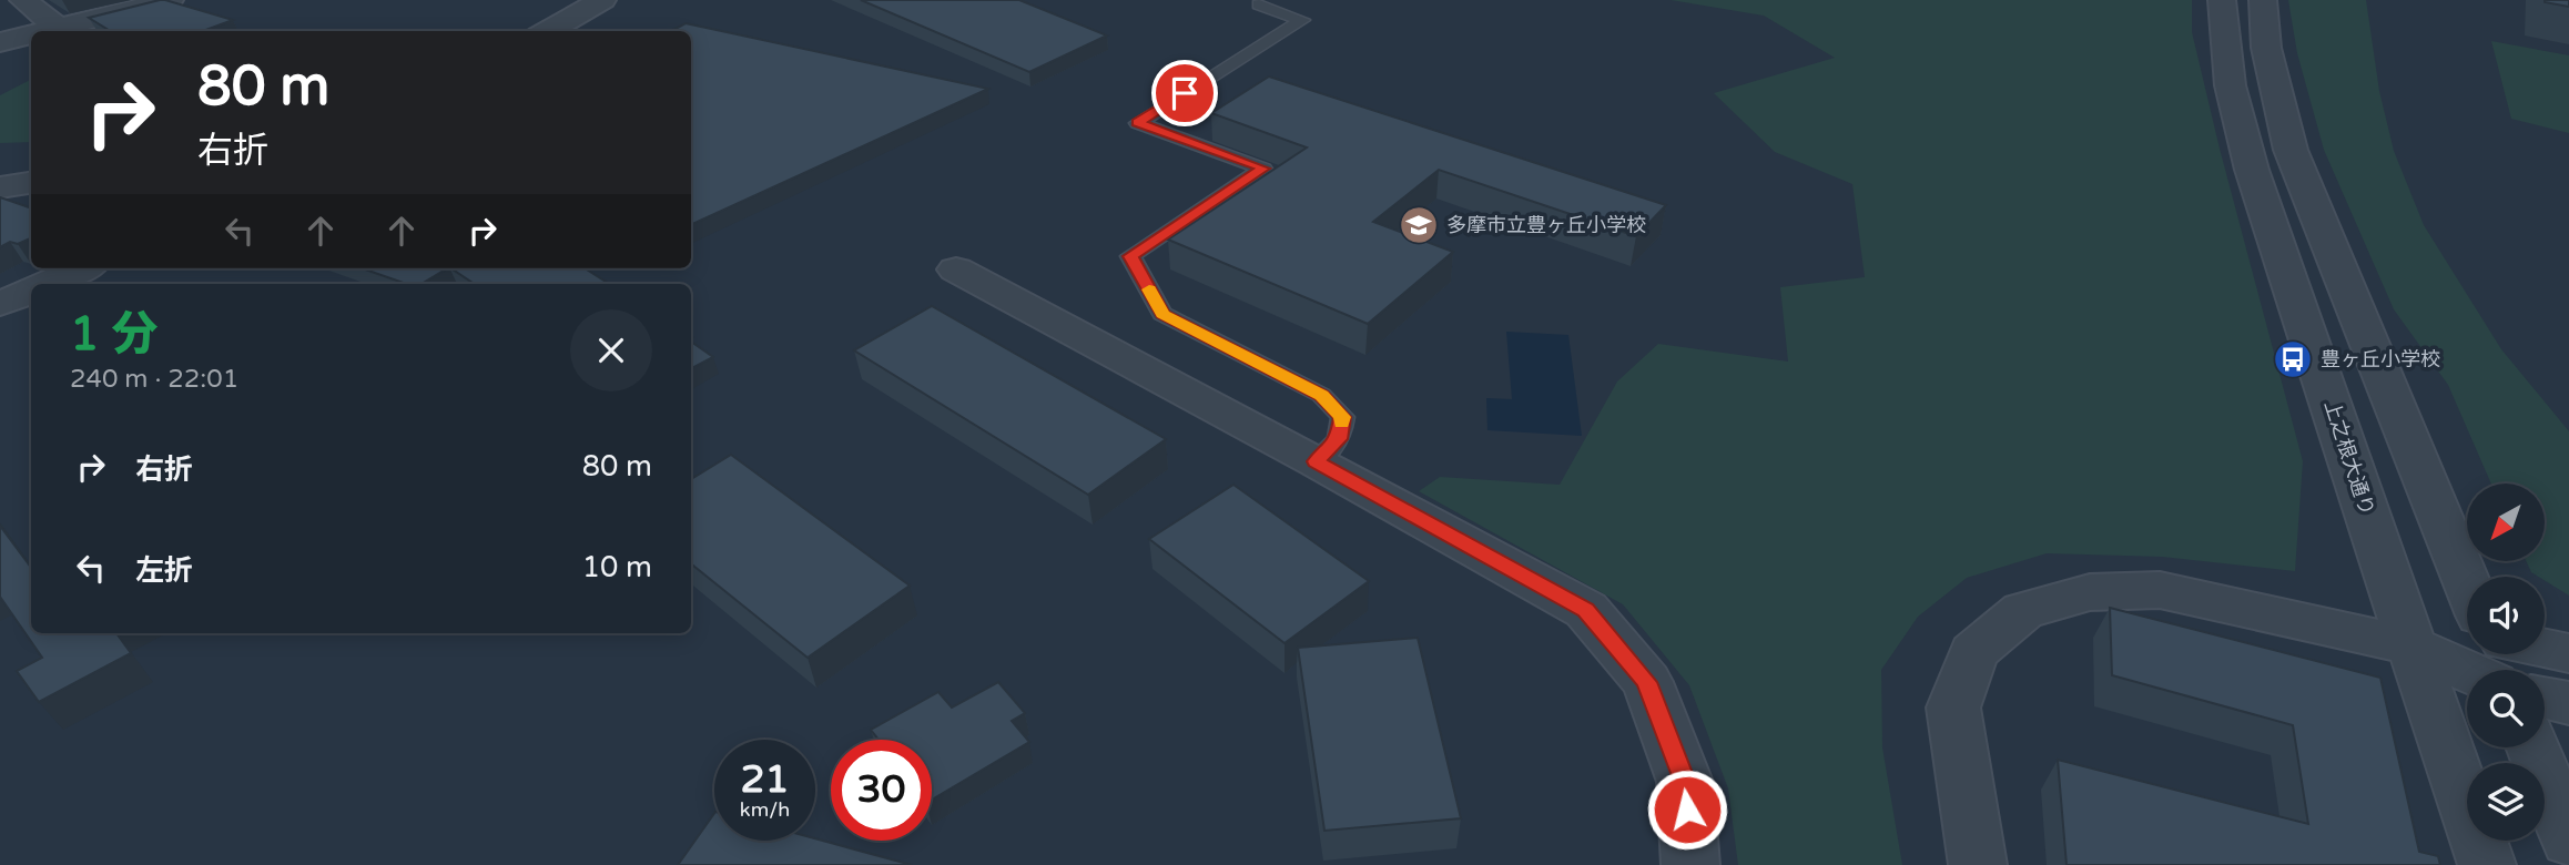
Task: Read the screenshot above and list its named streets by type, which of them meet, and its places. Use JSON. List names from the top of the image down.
{
  "streets": {
    "street": ["上之根大通り"]
  },
  "places": {
    "school or university": ["多摩市立豊ヶ丘小学校"],
    "bus stop": ["豊ヶ丘小学校"]
  },
  "north": "bottom left",
  "page": {
    "turn": ["80 m", "右折"],
    "heading": ["1 分", "240 m · 22:01"],
    "list": [
      {
        "name": "右折",
        "value": "80 m"
      },
      {
        "name": "左折",
        "value": "10 m"
      }
    ],
    "speed": "21 km/h",
    "limit": "30"
  }
}
